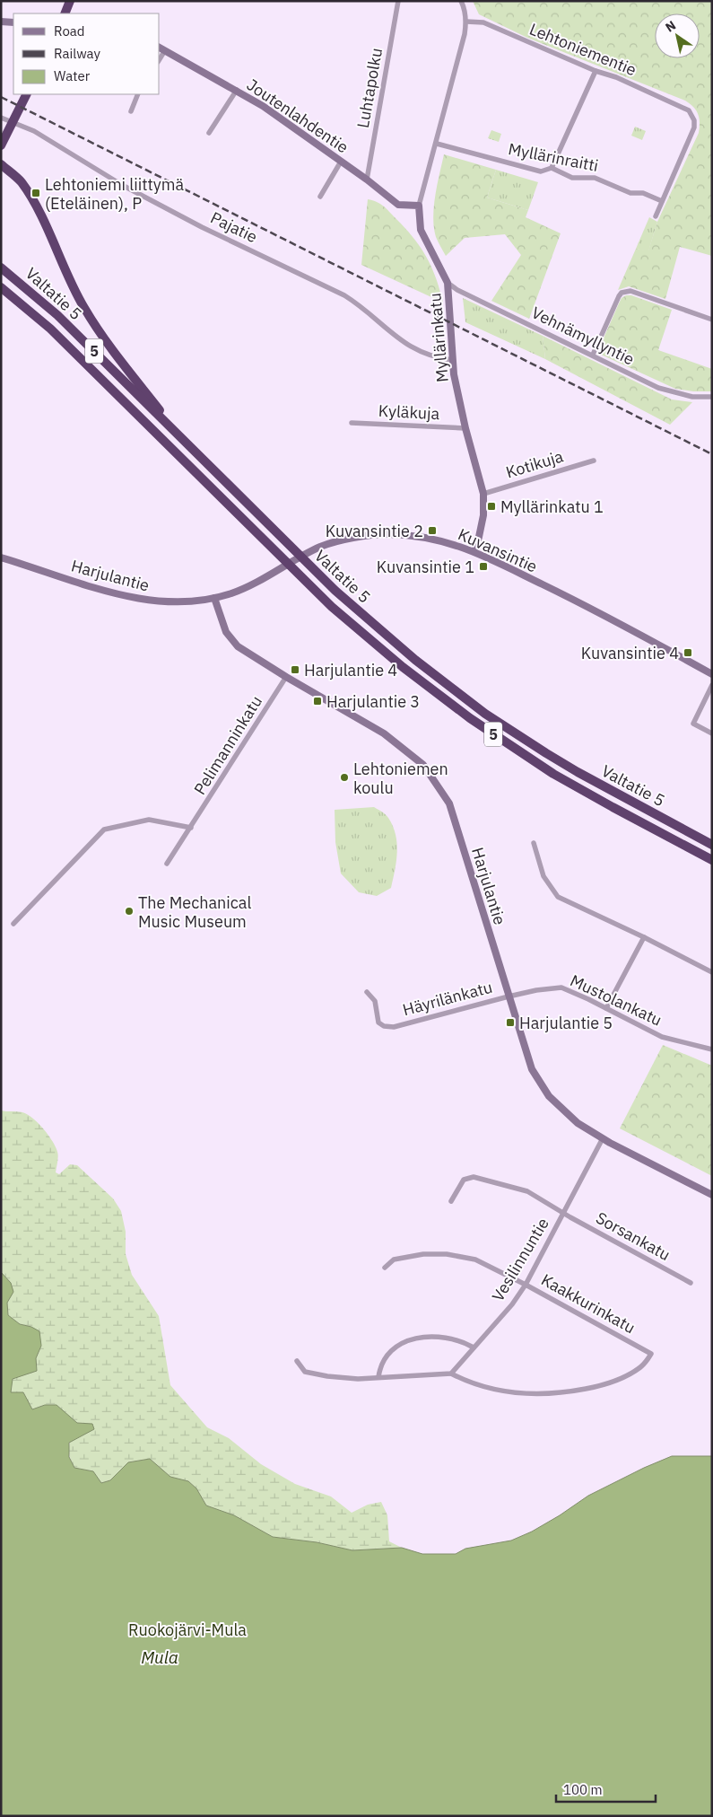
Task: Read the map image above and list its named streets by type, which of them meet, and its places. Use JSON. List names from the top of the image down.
{
  "streets": {
    "highway": ["Valtatie 5", "5"],
    "street": [
      "Lehtoniementie",
      "Luhtapolku",
      "Joutenlahdentie",
      "Myllärinraitti",
      "Pajatie",
      "Vehnämyllyntie",
      "Myllärinkatu",
      "Kyläkuja",
      "Kotikuja",
      "Kuvansintie",
      "Harjulantie",
      "Pelimanninkatu",
      "Häyrilänkatu",
      "Mustolankatu",
      "Sorsankatu",
      "Vesilinnuntie",
      "Kaakkurinkatu"
    ]
  },
  "crossings": [
    ["Lehtoniementie", "Myllärinraitti"],
    ["Lehtoniementie", "Myllärinkatu"],
    ["Luhtapolku", "Joutenlahdentie"],
    ["Joutenlahdentie", "Myllärinkatu"],
    ["Myllärinraitti", "Myllärinkatu"],
    ["Pajatie", "Myllärinkatu"],
    ["Vehnämyllyntie", "Myllärinkatu"],
    ["Myllärinkatu", "Kyläkuja"],
    ["Myllärinkatu", "Kotikuja"],
    ["Myllärinkatu", "Kuvansintie"],
    ["Kuvansintie", "Harjulantie"],
    ["Harjulantie", "Pelimanninkatu"],
    ["Harjulantie", "Häyrilänkatu"],
    ["Harjulantie", "Mustolankatu"],
    ["Harjulantie", "Vesilinnuntie"],
    ["Häyrilänkatu", "Mustolankatu"],
    ["Sorsankatu", "Vesilinnuntie"],
    ["Vesilinnuntie", "Kaakkurinkatu"]
  ],
  "water": ["Mula"],
  "parks": ["Ruokojärvi-Mula"],
  "places": {
    "transit": [
      "Lehtoniemi liittymä (Eteläinen), P",
      "Myllärinkatu 1",
      "Kuvansintie 2",
      "Kuvansintie 1",
      "Kuvansintie 4",
      "Harjulantie 4",
      "Harjulantie 3",
      "Harjulantie 5"
    ],
    "other": ["Lehtoniemen koulu", "The Mechanical Music Museum"]
  },
  "legend": ["Road", "Railway", "Water"],
  "scale_bar": "100 m",
  "north": "top left"
}
